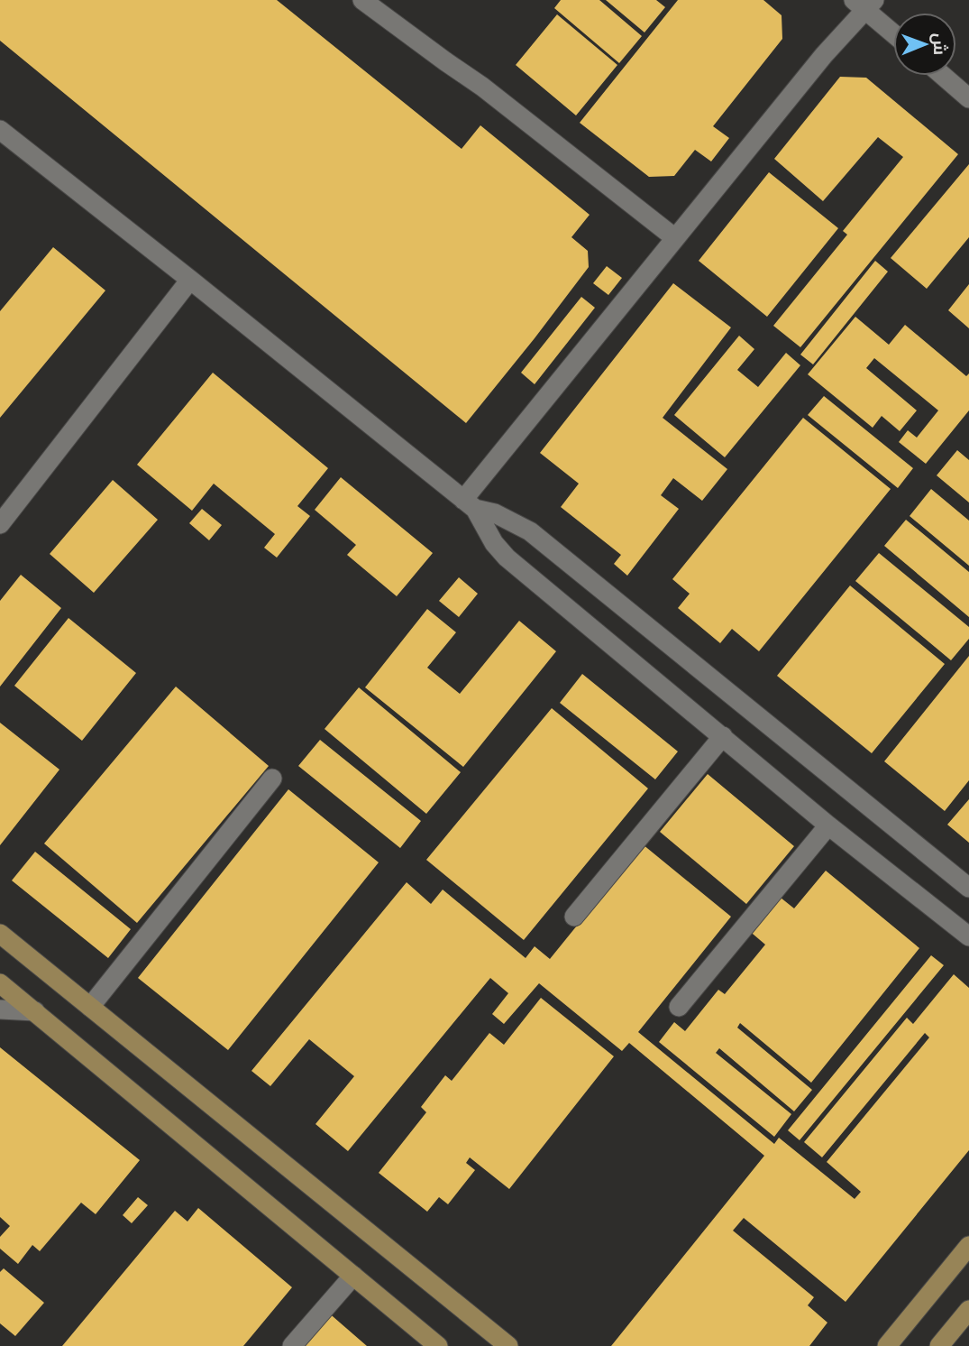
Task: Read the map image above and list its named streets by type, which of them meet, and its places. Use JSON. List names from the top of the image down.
{
  "north": "right"
}
